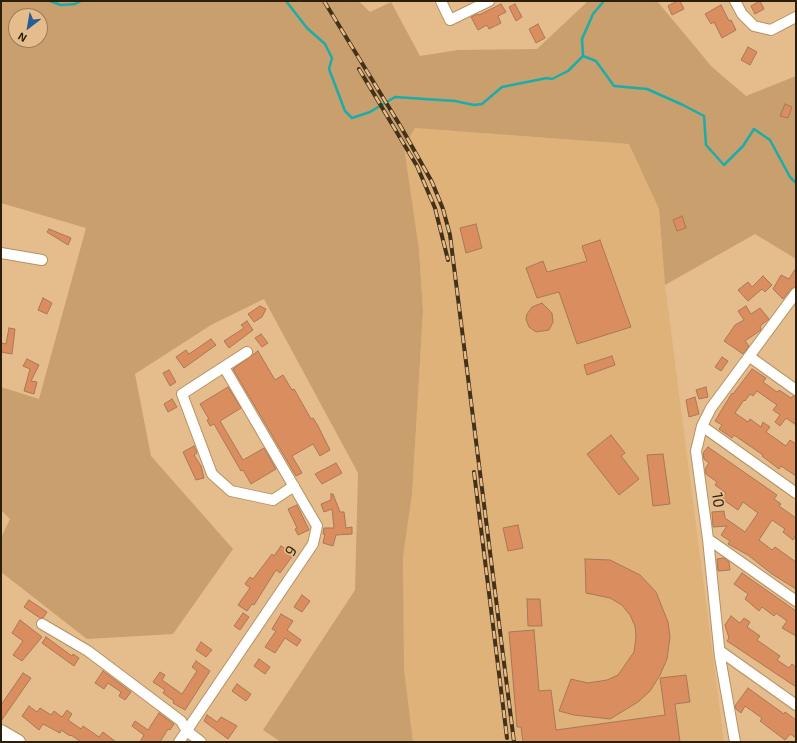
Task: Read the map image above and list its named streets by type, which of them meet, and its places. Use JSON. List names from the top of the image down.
{
  "streets": {
    "street": ["10", "9"]
  },
  "north": "bottom left"
}
